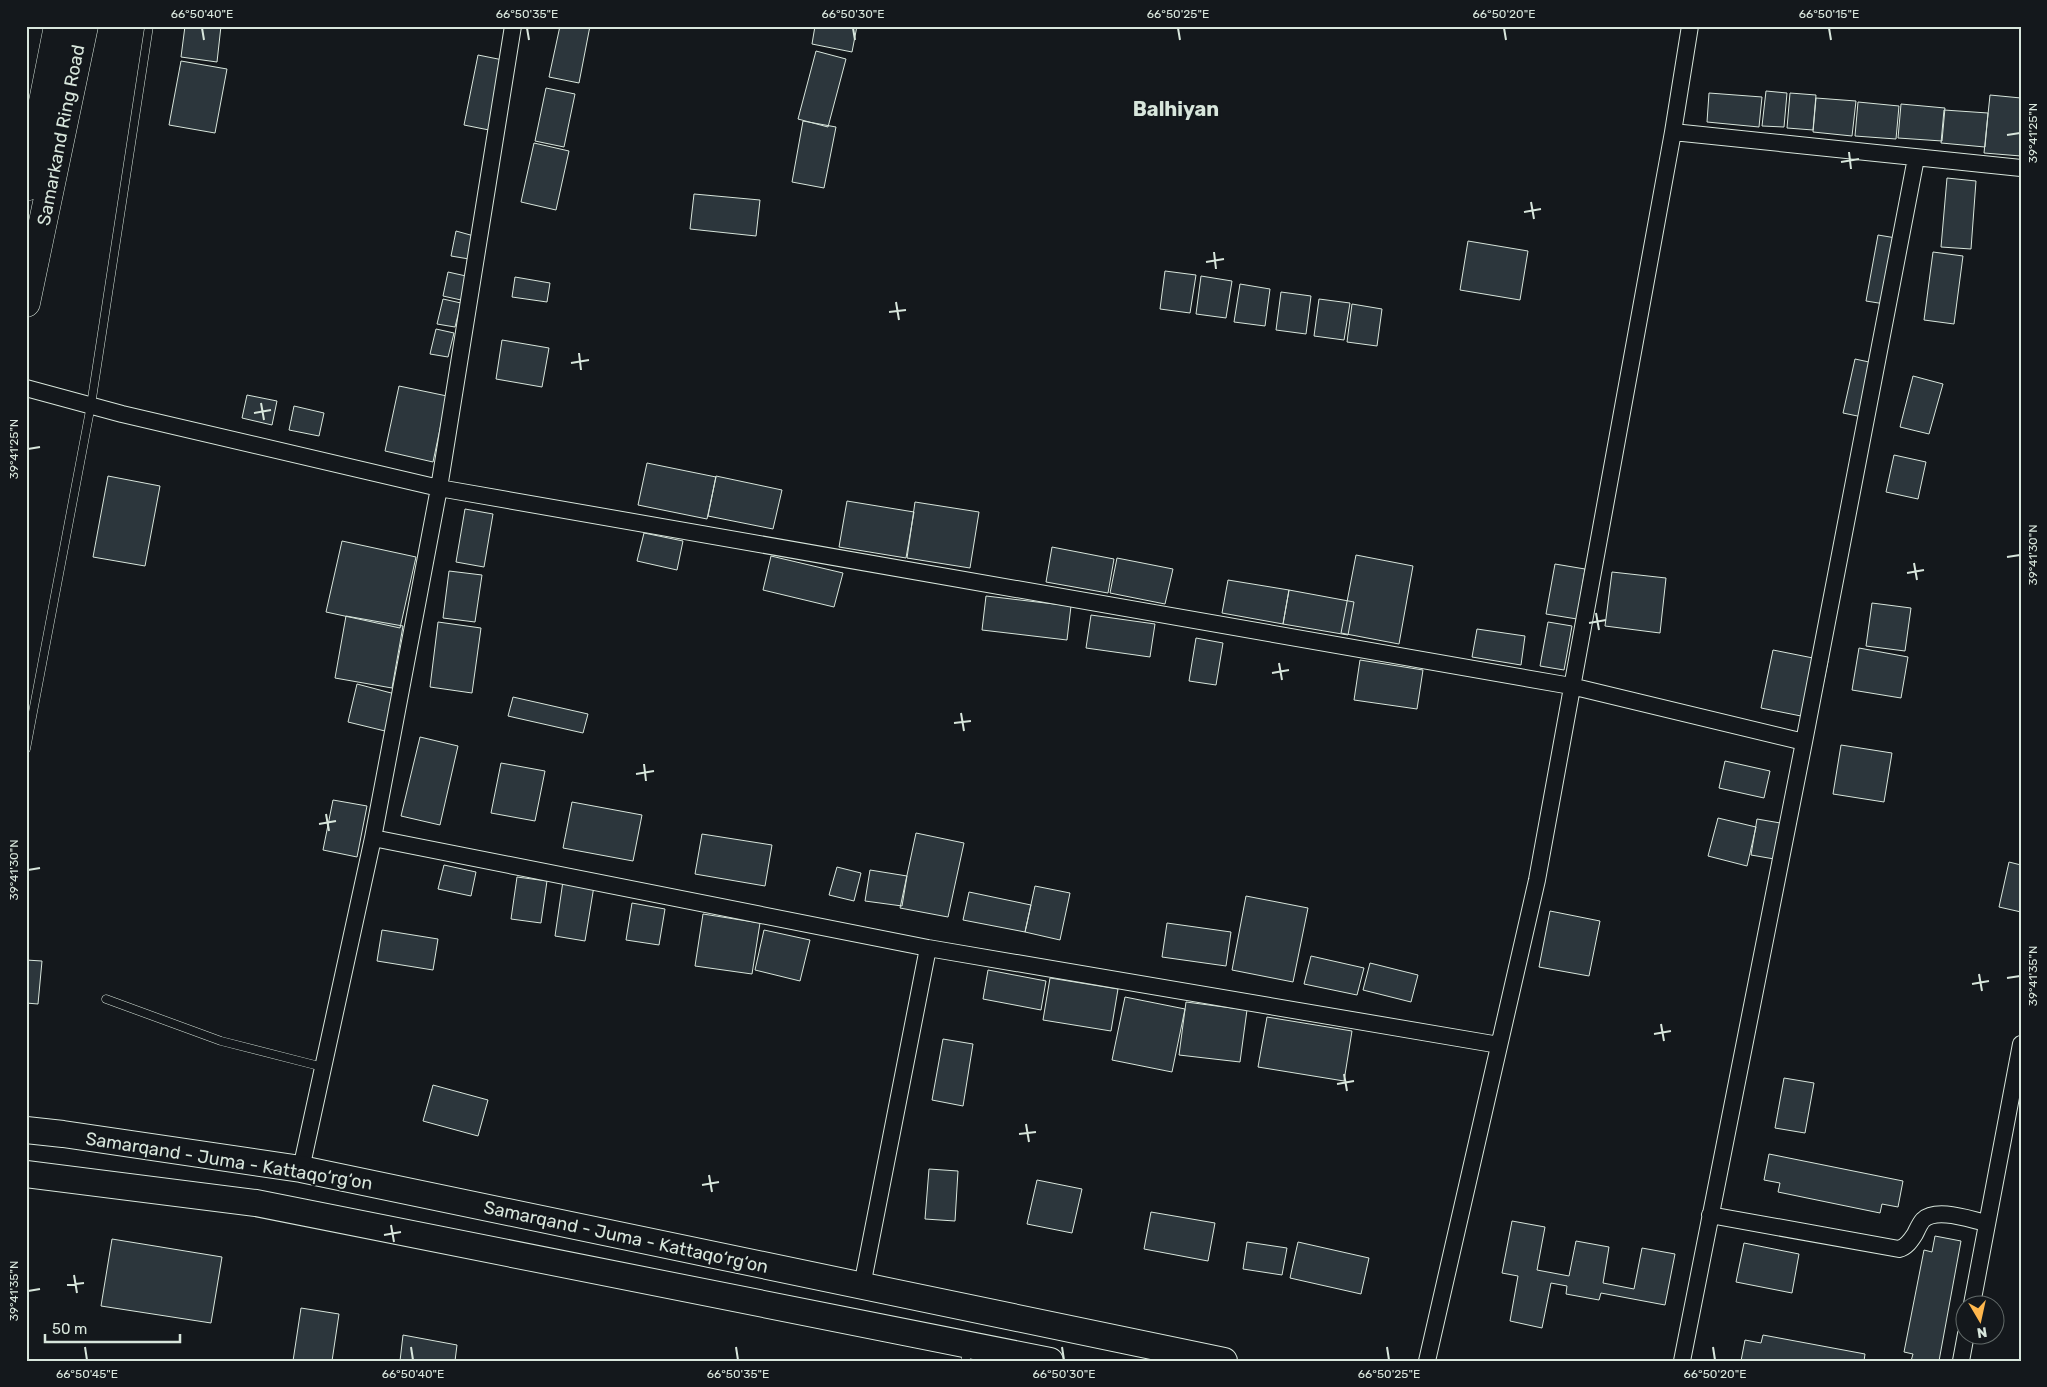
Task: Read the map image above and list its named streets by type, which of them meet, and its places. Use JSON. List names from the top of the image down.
{
  "streets": {
    "highway": ["Samarkand Ring Road"],
    "main road": ["Samarqand - Juma - Kattaqo‘rg‘on"]
  },
  "districts": ["Balhiyan"],
  "scale_bar": "50 m",
  "north": "bottom",
  "coordinates": [
    "66°50'40\"E",
    "66°50'35\"E",
    "66°50'30\"E",
    "66°50'25\"E",
    "66°50'20\"E",
    "66°50'15\"E",
    "39°41'25\"N",
    "39°41'30\"N",
    "39°41'35\"N",
    "66°50'45\"E"
  ]
}
